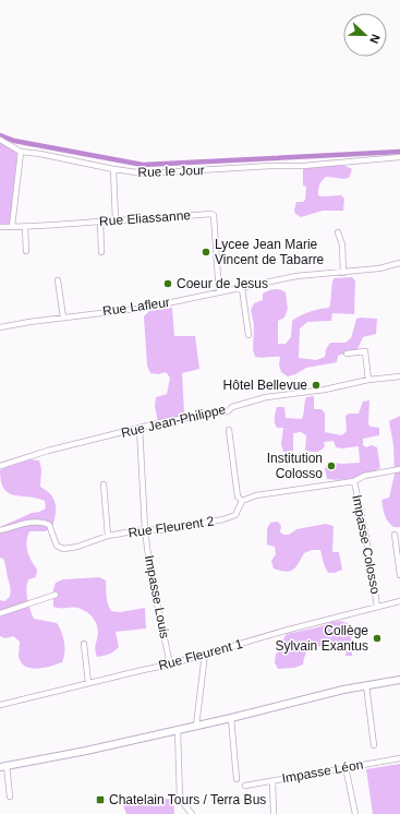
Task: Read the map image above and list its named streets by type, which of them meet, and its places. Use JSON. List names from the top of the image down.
{
  "streets": {
    "street": [
      "Rue le Jour",
      "Rue Eliassanne",
      "Rue Lafleur",
      "Rue Jean-Philippe",
      "Rue Fleurent 2",
      "Impasse Colosso",
      "Impasse Louis",
      "Rue Fleurent 1",
      "Impasse Léon"
    ]
  },
  "crossings": [
    ["Rue Eliassanne", "Rue Lafleur"],
    ["Rue Jean-Philippe", "Impasse Louis"],
    ["Rue Fleurent 2", "Impasse Louis"],
    ["Impasse Colosso", "Rue Fleurent 1"],
    ["Impasse Louis", "Rue Fleurent 1"]
  ],
  "places": {
    "other": [
      "Lycee Jean Marie Vincent de Tabarre",
      "Coeur de Jesus",
      "Hôtel Bellevue",
      "Institution Colosso",
      "Collège Sylvain Exantus"
    ],
    "transit": ["Chatelain Tours / Terra Bus"]
  },
  "north": "right"
}
